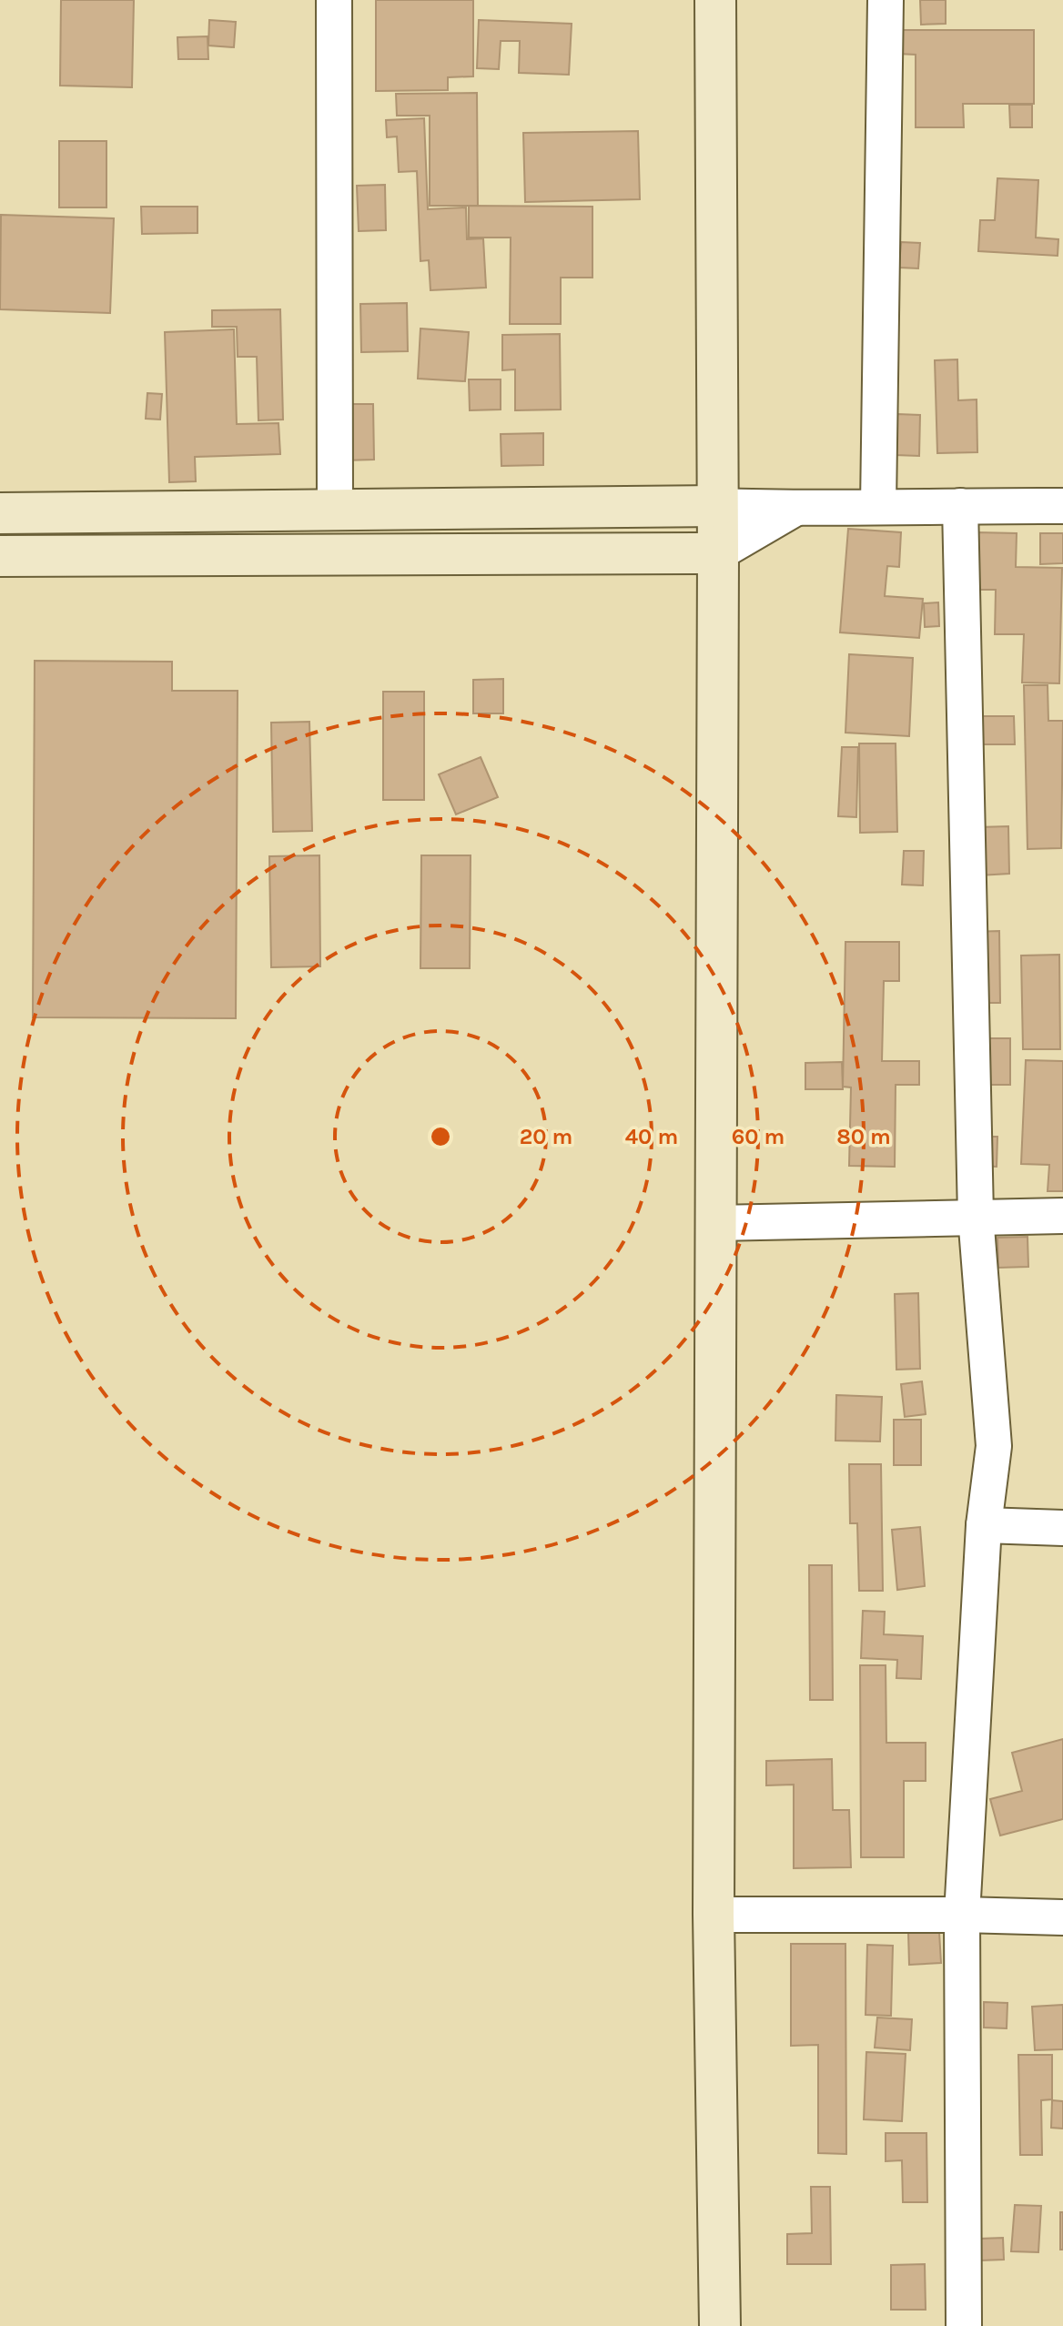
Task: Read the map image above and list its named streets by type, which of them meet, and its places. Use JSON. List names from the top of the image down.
{
  "rings": [
    "20 m",
    "40 m",
    "60 m",
    "80 m"
  ]
}
